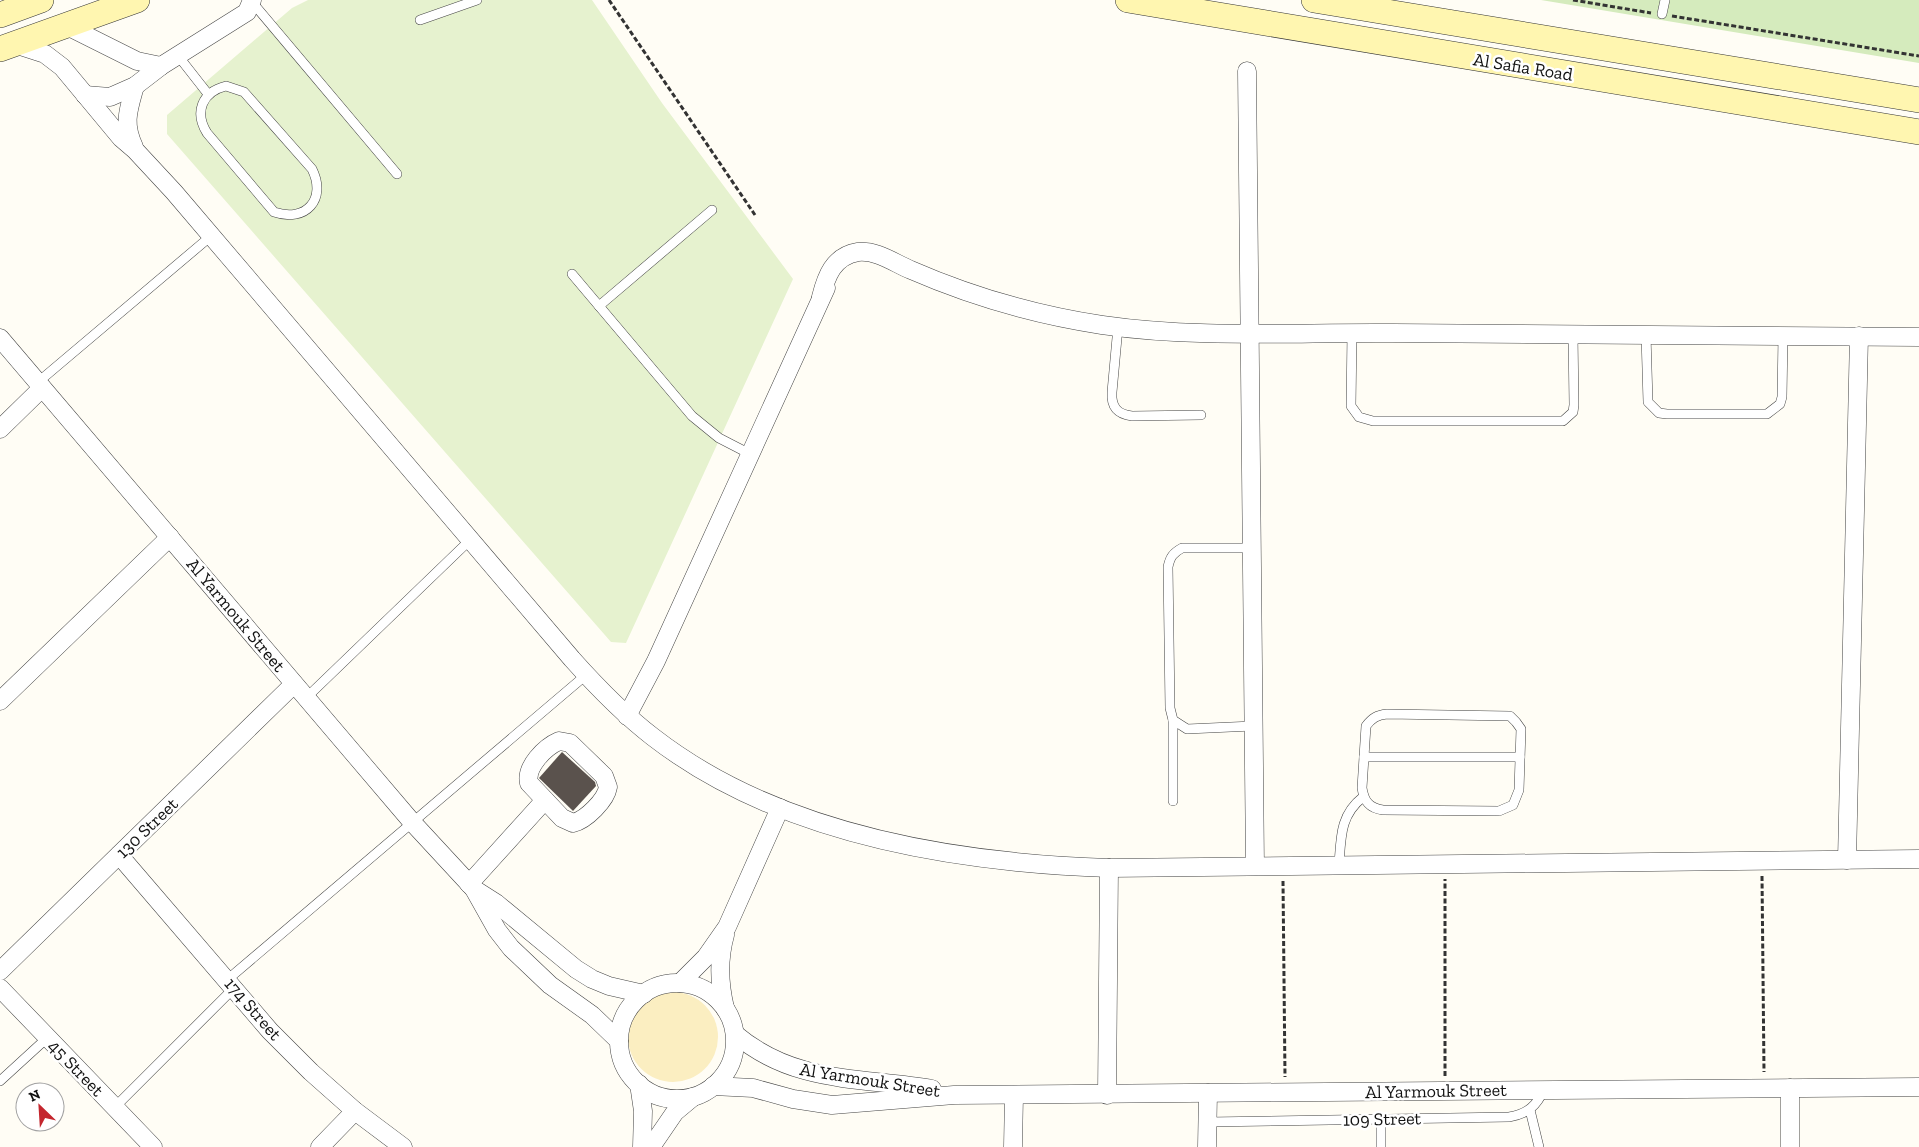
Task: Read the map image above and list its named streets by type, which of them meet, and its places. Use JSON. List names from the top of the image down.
{
  "streets": {
    "main road": ["Al Safia Road"],
    "street": [
      "Al Yarmouk Street",
      "130 Street",
      "174 Street",
      "45 Street"
    ],
    "lane": ["109 Street"]
  },
  "crossings": [
    ["Al Yarmouk Street", "130 Street"],
    ["130 Street", "174 Street"]
  ],
  "north": "top left"
}
